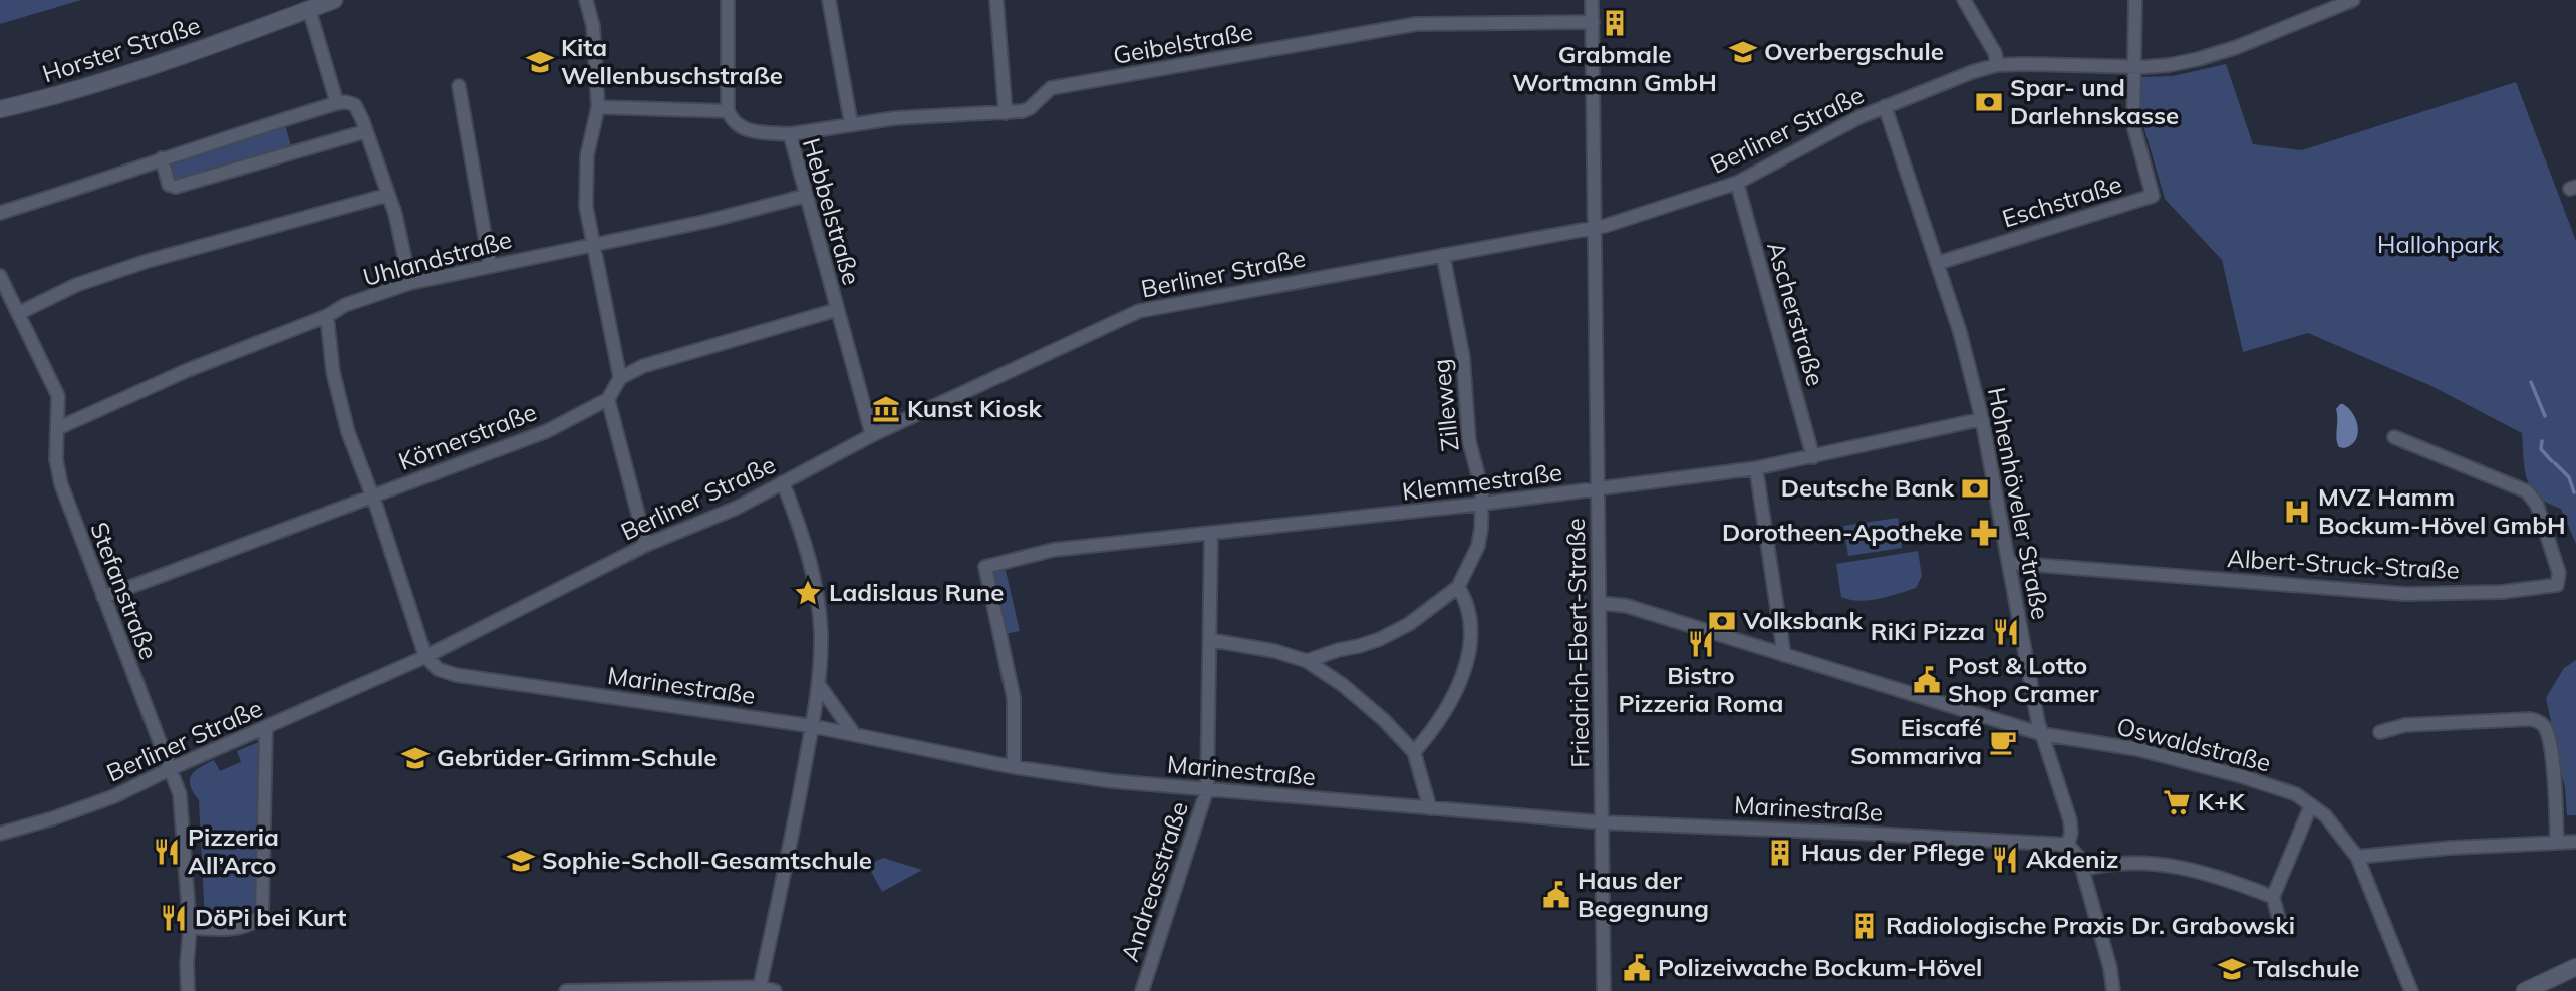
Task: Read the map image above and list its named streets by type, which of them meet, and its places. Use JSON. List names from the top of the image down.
{
  "streets": {
    "street": [
      "Geibelstraße",
      "Horster Straße",
      "Berliner Straße",
      "Eschstraße",
      "Hebbelstraße",
      "Uhlandstraße",
      "Ascherstraße",
      "Zilleweg",
      "Körnerstraße",
      "Klemmestraße",
      "Hohenhöveler Straße",
      "Albert-Struck-Straße",
      "Stefanstraße",
      "Friedrich-Ebert-Straße",
      "Marinestraße",
      "Oswaldstraße",
      "Andreasstraße"
    ]
  },
  "crossings": [
    ["Geibelstraße", "Hebbelstraße"],
    ["Geibelstraße", "Friedrich-Ebert-Straße"],
    ["Berliner Straße", "Eschstraße"],
    ["Berliner Straße", "Hebbelstraße"],
    ["Berliner Straße", "Ascherstraße"],
    ["Berliner Straße", "Zilleweg"],
    ["Berliner Straße", "Hohenhöveler Straße"],
    ["Berliner Straße", "Stefanstraße"],
    ["Berliner Straße", "Friedrich-Ebert-Straße"],
    ["Berliner Straße", "Marinestraße"],
    ["Eschstraße", "Hohenhöveler Straße"],
    ["Hebbelstraße", "Uhlandstraße"],
    ["Uhlandstraße", "Stefanstraße"],
    ["Ascherstraße", "Klemmestraße"],
    ["Zilleweg", "Klemmestraße"],
    ["Körnerstraße", "Stefanstraße"],
    ["Klemmestraße", "Hohenhöveler Straße"],
    ["Klemmestraße", "Friedrich-Ebert-Straße"],
    ["Klemmestraße", "Marinestraße"],
    ["Klemmestraße", "Andreasstraße"],
    ["Hohenhöveler Straße", "Albert-Struck-Straße"],
    ["Hohenhöveler Straße", "Marinestraße"],
    ["Hohenhöveler Straße", "Oswaldstraße"],
    ["Friedrich-Ebert-Straße", "Marinestraße"],
    ["Friedrich-Ebert-Straße", "Oswaldstraße"],
    ["Marinestraße", "Andreasstraße"]
  ],
  "parks": ["Hallohpark"],
  "places": {
    "building": ["Grabmale Wortmann GmbH", "Haus der Pflege", "Radiologische Praxis Dr. Grabowski"],
    "school or university": [
      "Overbergschule",
      "Kita Wellenbuschstraße",
      "Gebrüder-Grimm-Schule",
      "Sophie-Scholl-Gesamtschule",
      "Talschule"
    ],
    "bank": ["Spar- und Darlehnskasse", "Deutsche Bank", "Volksbank"],
    "museum": ["Kunst Kiosk"],
    "hospital": ["MVZ Hamm Bockum-Hövel GmbH"],
    "pharmacy": ["Dorotheen-Apotheke"],
    "place": ["Ladislaus Rune"],
    "restaurant": [
      "RiKi Pizza",
      "Bistro Pizzeria Roma",
      "Pizzeria All’Arco",
      "Akdeniz",
      "DöPi bei Kurt"
    ],
    "public building": ["Post & Lotto Shop Cramer", "Haus der Begegnung", "Polizeiwache Bockum-Hövel"],
    "cafe": ["Eiscafé Sommariva"],
    "supermarket": ["K+K"]
  }
}
